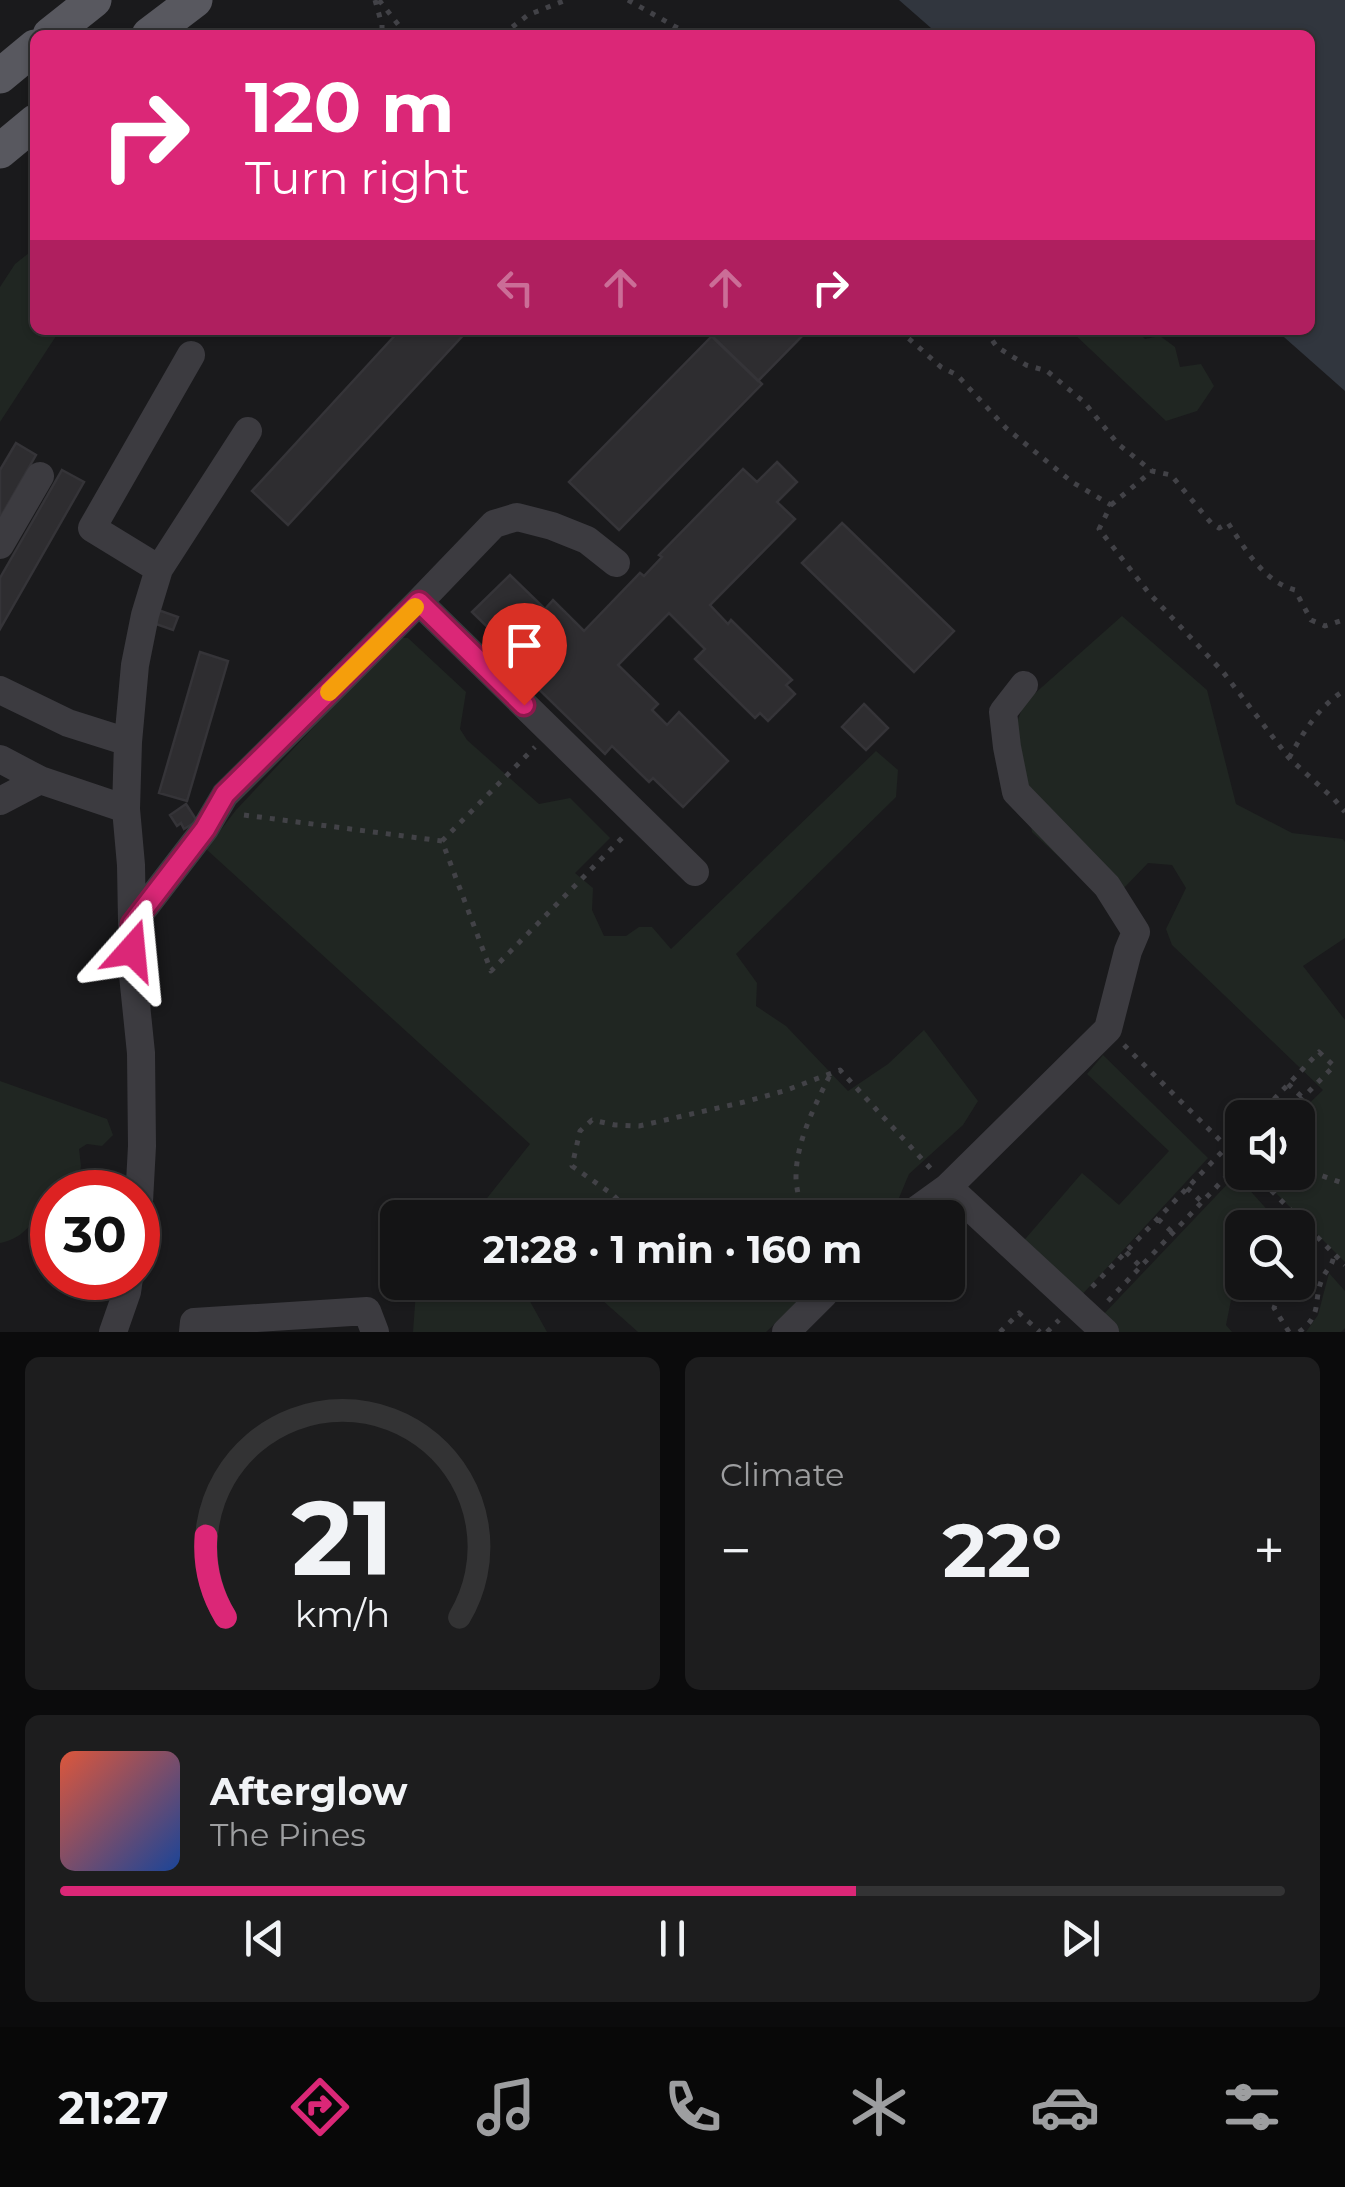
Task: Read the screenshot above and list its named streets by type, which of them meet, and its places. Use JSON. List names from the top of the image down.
{
  "page": {
    "turn": ["120 m", "Turn right"],
    "limit": "30",
    "trip": "21:28 · 1 min · 160 m",
    "tile": "Climate",
    "heat": ["−", "22°", "+"],
    "song": ["Afterglow", "The Pines"],
    "tabs": "21:27",
    "gauge": ["21", "km/h"]
  }
}
